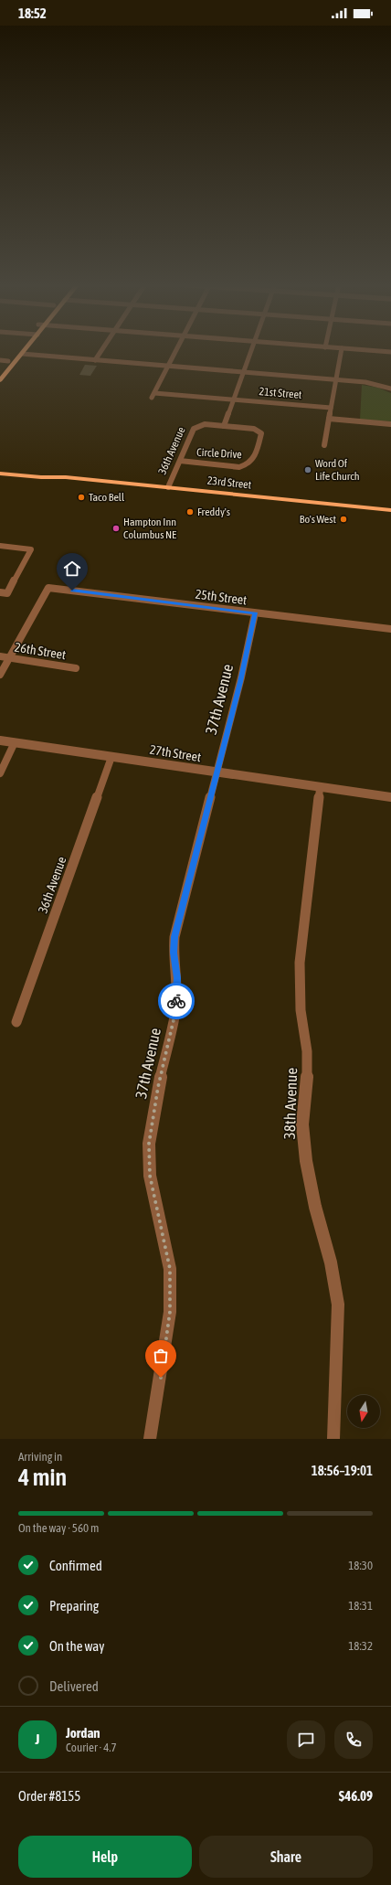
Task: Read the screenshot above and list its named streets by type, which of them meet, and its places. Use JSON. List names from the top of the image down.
{
  "streets": {
    "highway": ["23rd Street"],
    "street": [
      "21st Street",
      "36th Avenue",
      "Circle Drive",
      "25th Street",
      "26th Street",
      "37th Avenue",
      "27th Street",
      "38th Avenue"
    ]
  },
  "crossings": [
    ["36th Avenue", "Circle Drive"],
    ["36th Avenue", "23rd Street"],
    ["36th Avenue", "27th Street"],
    ["25th Street", "26th Street"],
    ["25th Street", "37th Avenue"],
    ["37th Avenue", "27th Street"],
    ["27th Street", "38th Avenue"]
  ],
  "places": [
    "Word Of Life Church",
    "Taco Bell",
    "Freddy's",
    "Bo's West",
    "Hampton Inn Columbus NE"
  ],
  "north": "bottom",
  "page": {
    "status": "18:52",
    "heading": ["4 min", "Arriving in", "18:56–19:01"],
    "panel": [
      "Jordan",
      "Courier · 4.7",
      "Order #8155",
      "$46.09"
    ],
    "bar": "On the way · 560 m",
    "list": [
      ["Confirmed", "18:30"],
      ["Preparing", "18:31"],
      ["On the way", "18:32"],
      "Delivered"
    ],
    "round": "J",
    "buttons": ["Help", "Share"]
  }
}
